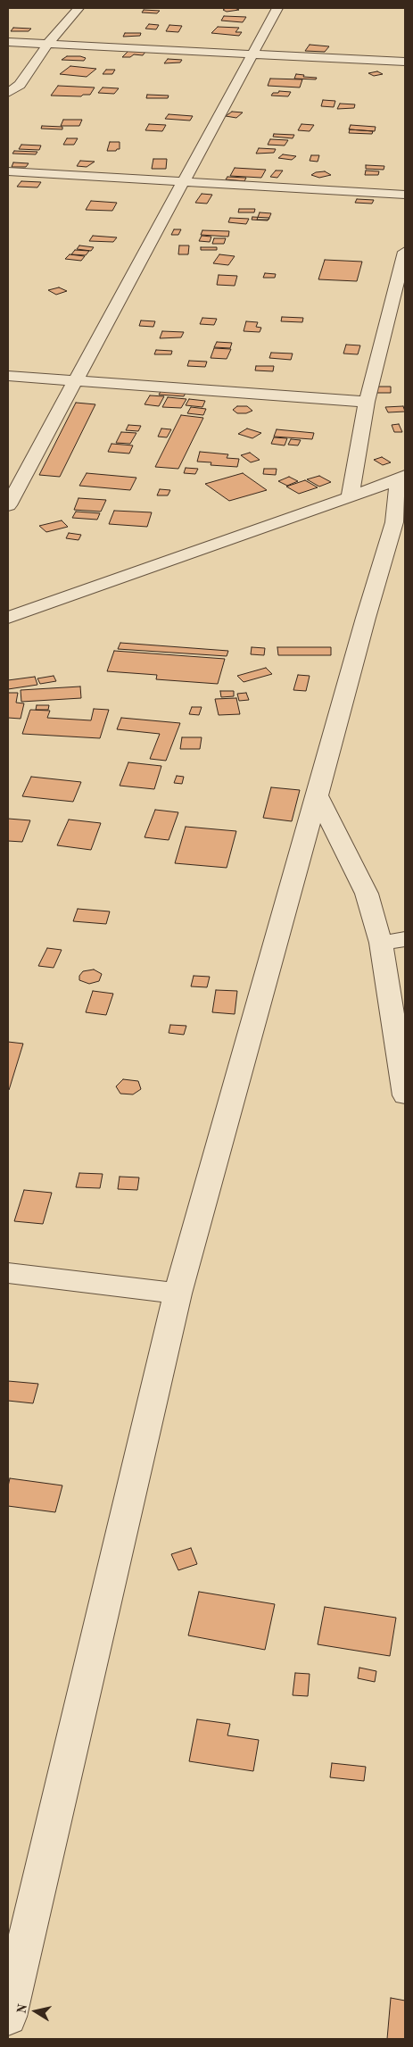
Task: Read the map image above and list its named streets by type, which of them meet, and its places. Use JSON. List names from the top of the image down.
{
  "north": "left"
}
